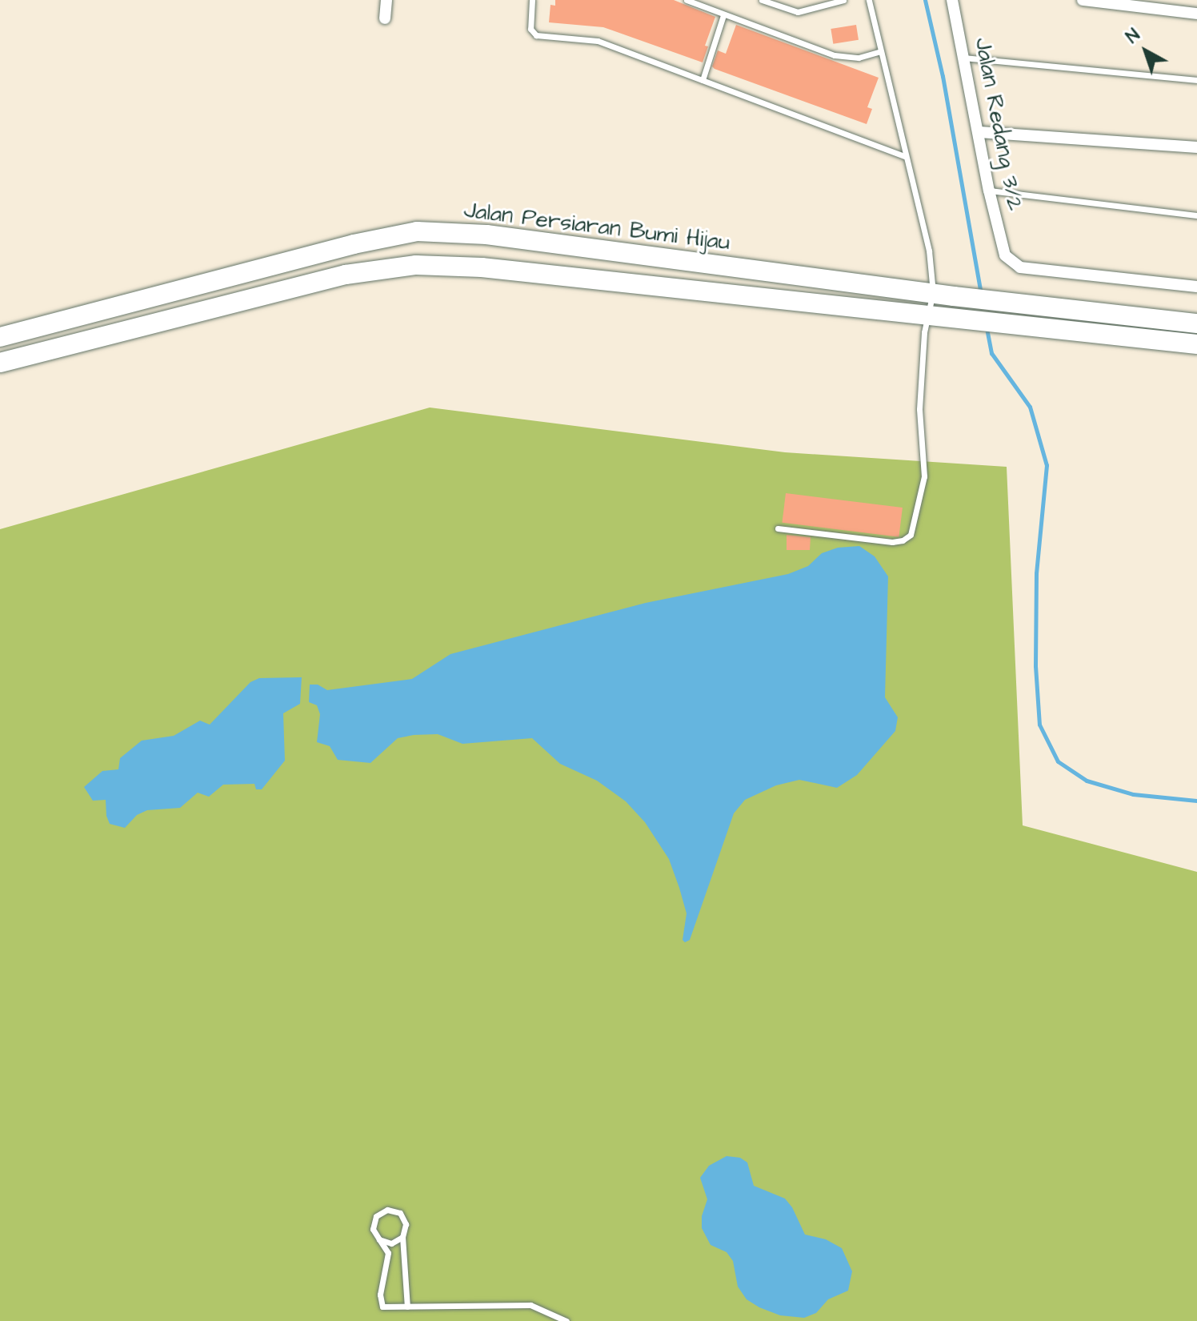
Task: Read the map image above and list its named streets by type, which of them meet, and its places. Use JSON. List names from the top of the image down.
{
  "streets": {
    "main road": ["Jalan Persiaran Bumi Hijau"],
    "street": ["Jalan Redang 3/2"]
  },
  "north": "top left"
}
